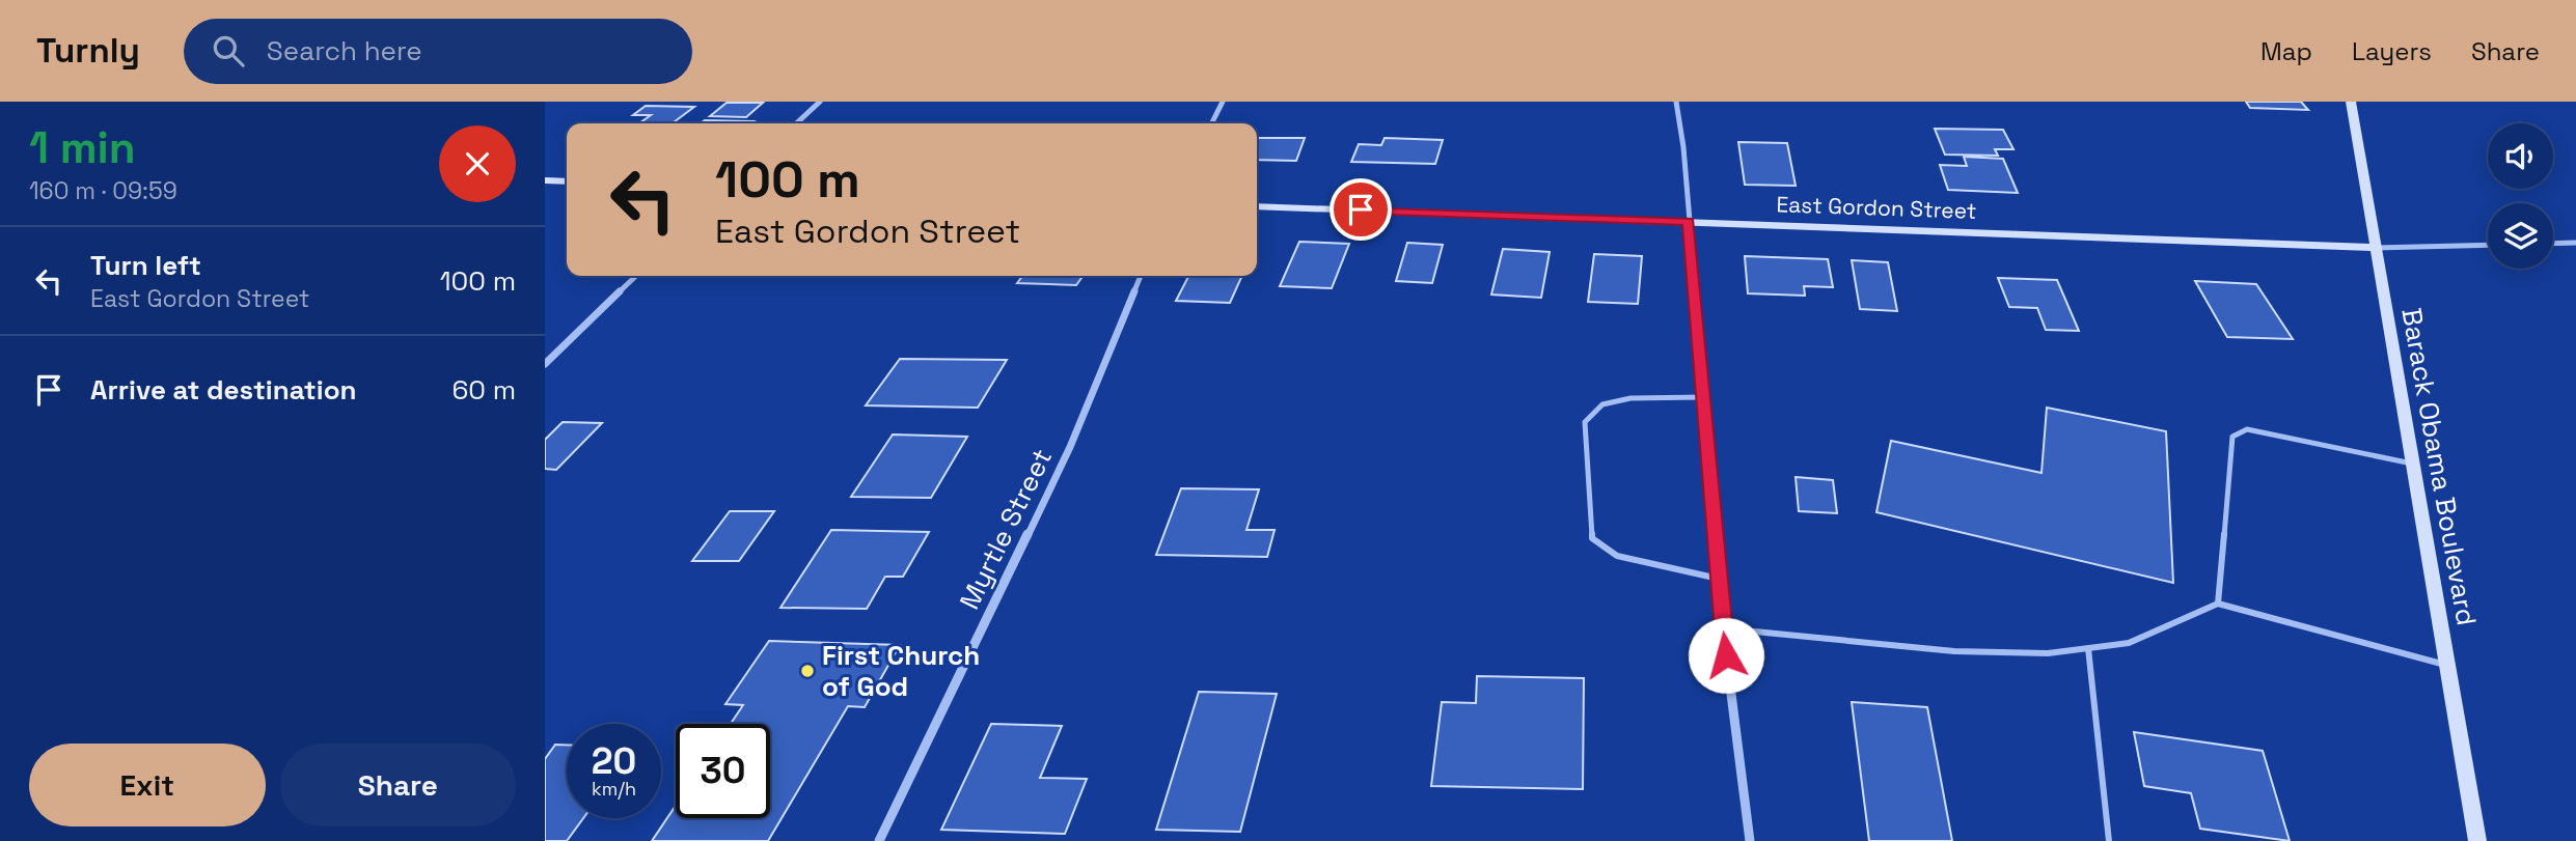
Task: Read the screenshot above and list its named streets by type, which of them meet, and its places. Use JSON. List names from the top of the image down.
{
  "streets": {
    "street": ["East Gordon Street", "Barack Obama Boulevard", "Myrtle Street"]
  },
  "crossings": [
    ["East Gordon Street", "Barack Obama Boulevard"]
  ],
  "places": ["First Church of God"],
  "page": {
    "header": "Turnly",
    "search": "Search here",
    "nav": ["Map", "Layers", "Share"],
    "heading": ["1 min", "160 m · 09:59"],
    "turn": ["100 m", "East Gordon Street"],
    "list": [
      {
        "name": "Turn left",
        "note": "East Gordon Street",
        "value": "100 m"
      },
      {
        "name": "Arrive at destination",
        "value": "60 m"
      }
    ],
    "speed": "20 km/h",
    "limit": "30",
    "buttons": ["Exit", "Share"]
  }
}
